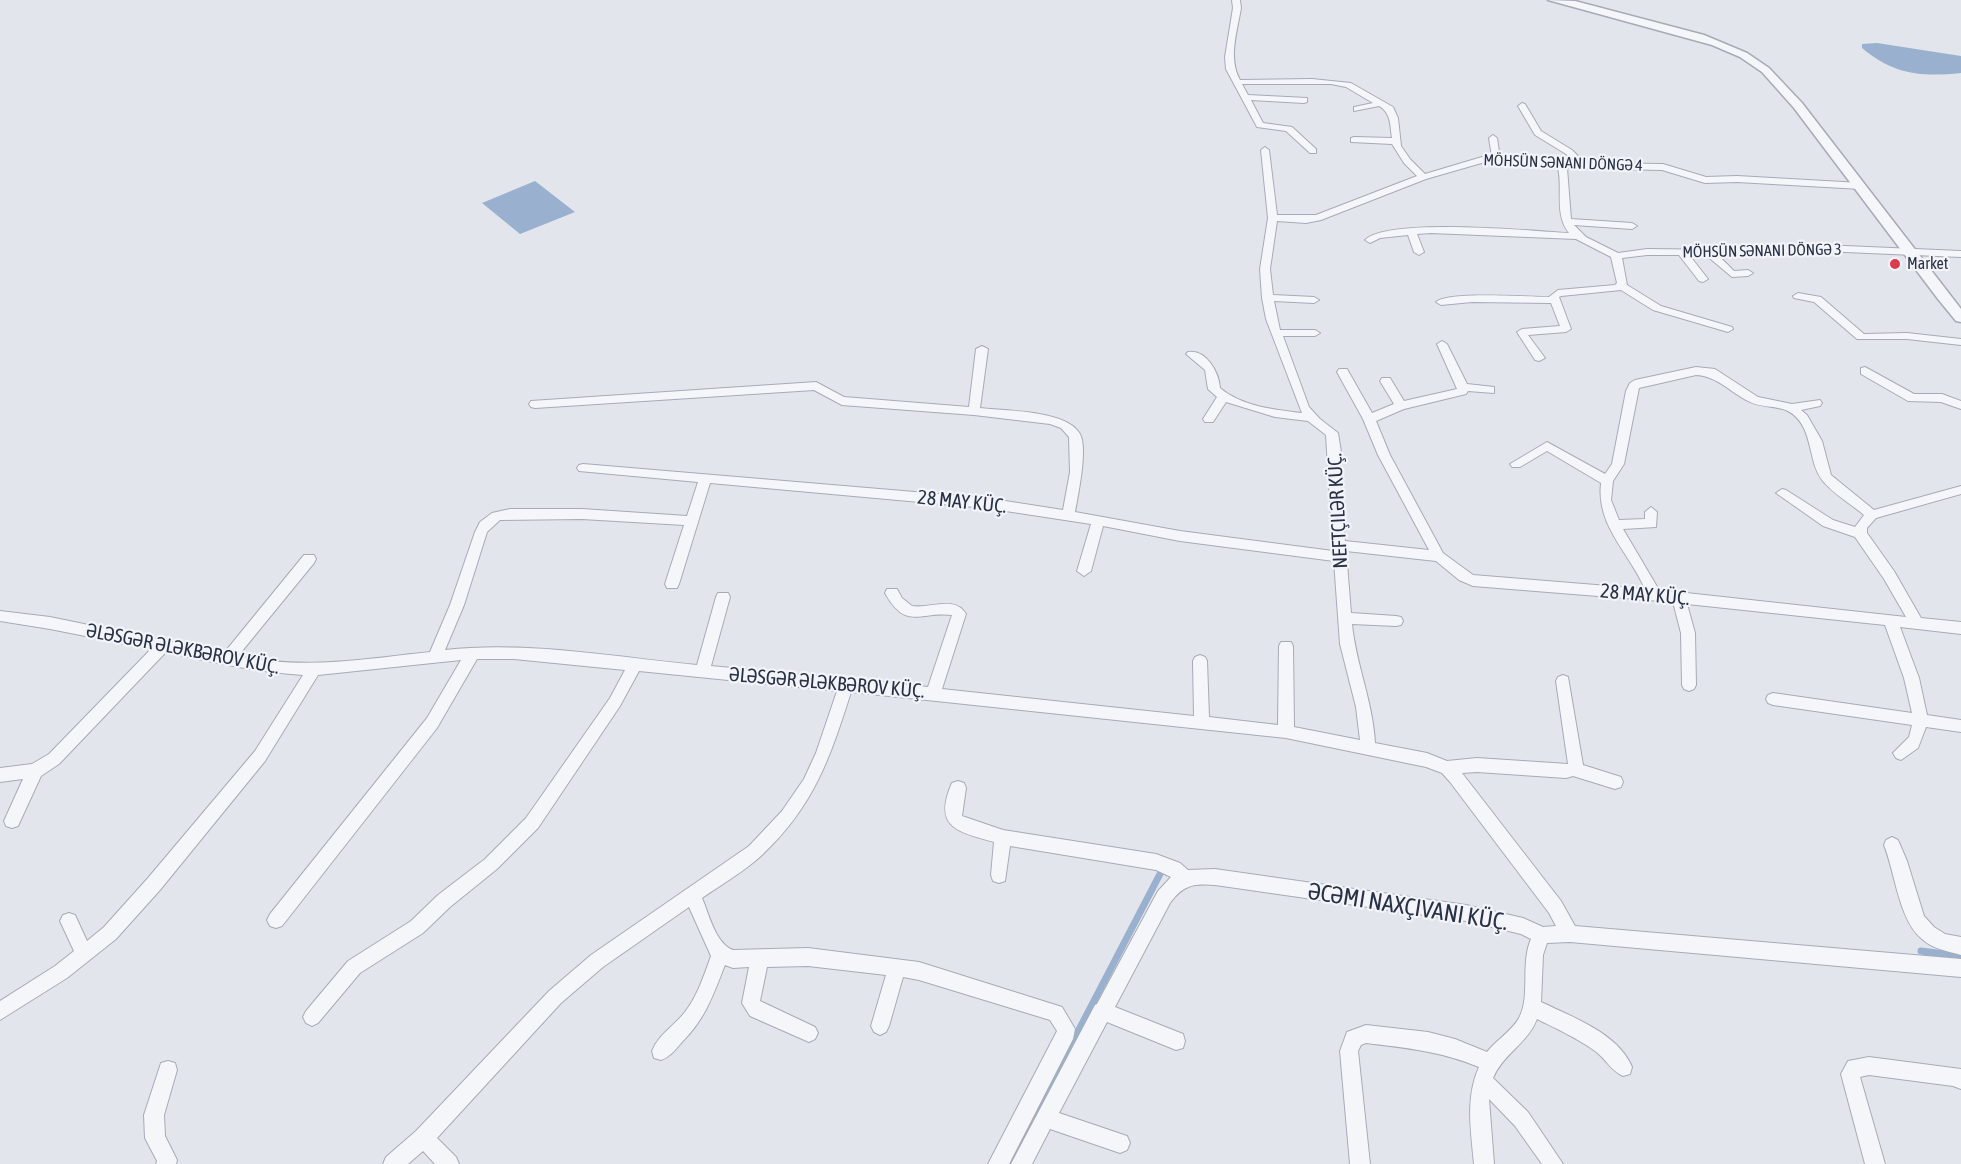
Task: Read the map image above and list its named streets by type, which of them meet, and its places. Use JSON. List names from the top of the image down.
{
  "streets": {
    "street": [
      "MÖHSÜN SƏNANI DÖNGƏ 4",
      "MÖHSÜN SƏNANI DÖNGƏ 3",
      "28 MAY KÜÇ.",
      "NEFTÇILƏR KÜÇ.",
      "ƏLƏSGƏR ƏLƏKBƏROV KÜÇ."
    ]
  },
  "crossings": [
    ["MÖHSÜN SƏNANI DÖNGƏ 4", "NEFTÇILƏR KÜÇ."],
    ["28 MAY KÜÇ.", "NEFTÇILƏR KÜÇ."],
    ["NEFTÇILƏR KÜÇ.", "ƏLƏSGƏR ƏLƏKBƏROV KÜÇ."]
  ],
  "places": ["Market"]
}
